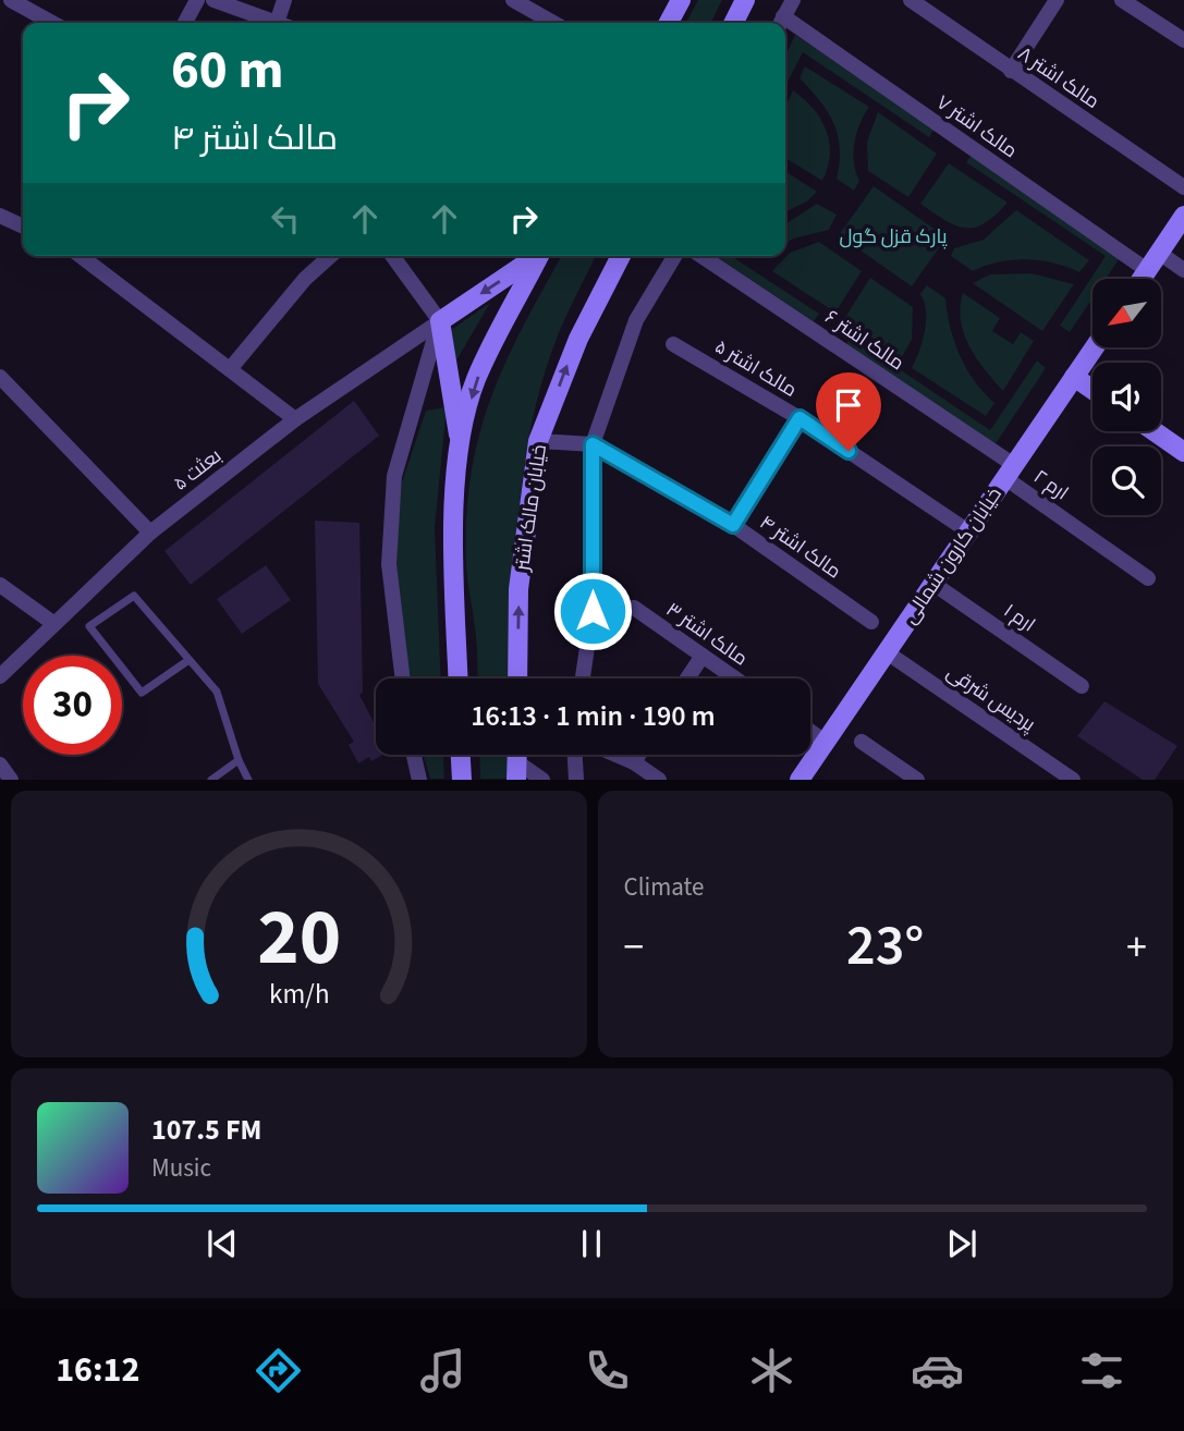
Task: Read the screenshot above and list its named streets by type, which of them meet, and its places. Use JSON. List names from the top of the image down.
{
  "streets": {
    "main road": ["خیابان مالک اشتر", "خیابان کارون شمالی"],
    "street": [
      "مالک اشتر ۸",
      "مالک اشتر ۷",
      "مالک اشتر ۶",
      "مالک اشتر ۵",
      "بعثت ۵",
      "ارم ۲",
      "مالک اشتر ۴",
      "ارم ۱",
      "مالک اشتر ۳",
      "پردیس شرقی"
    ]
  },
  "crossings": [
    ["مالک اشتر ۶", "ارم ۲"],
    ["مالک اشتر ۶", "خیابان کارون شمالی"],
    ["مالک اشتر ۵", "خیابان کارون شمالی"],
    ["ارم ۲", "خیابان کارون شمالی"],
    ["خیابان مالک اشتر", "مالک اشتر ۴"],
    ["خیابان کارون شمالی", "ارم ۱"],
    ["خیابان کارون شمالی", "پردیس شرقی"]
  ],
  "parks": ["پارک قزل گول"],
  "north": "bottom left",
  "page": {
    "turn": ["60 m", "مالک اشتر ۴"],
    "limit": "30",
    "trip": "16:13 · 1 min · 190 m",
    "tile": "Climate",
    "heat": ["−", "23°", "+"],
    "song": ["107.5 FM", "Music"],
    "tabs": "16:12",
    "gauge": ["20", "km/h"]
  }
}
